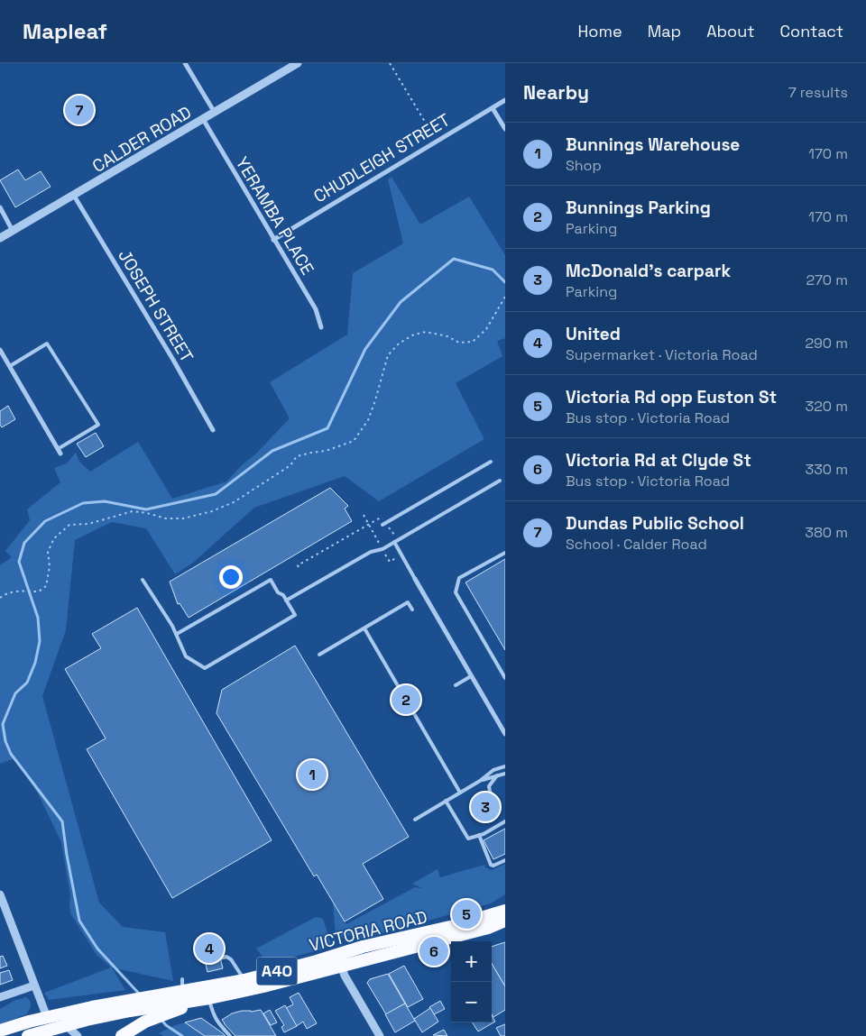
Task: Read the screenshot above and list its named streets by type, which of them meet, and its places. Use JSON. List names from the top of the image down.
{
  "streets": {
    "highway": ["VICTORIA ROAD", "A40"],
    "street": [
      "CALDER ROAD",
      "CHUDLEIGH STREET",
      "YERAMBA PLACE",
      "JOSEPH STREET"
    ]
  },
  "crossings": [
    ["CALDER ROAD", "YERAMBA PLACE"],
    ["CALDER ROAD", "JOSEPH STREET"],
    ["CHUDLEIGH STREET", "YERAMBA PLACE"]
  ],
  "page": {
    "header": "Mapleaf",
    "nav": [
      "Home",
      "Map",
      "About",
      "Contact"
    ],
    "heading": ["Nearby", "7 results"],
    "pins": [
      "7",
      "2",
      "1",
      "3",
      "5",
      "4",
      "6"
    ],
    "list": [
      {
        "mark": "1",
        "name": "Bunnings Warehouse",
        "note": "Shop",
        "value": "170 m"
      },
      {
        "mark": "2",
        "name": "Bunnings Parking",
        "note": "Parking",
        "value": "170 m"
      },
      {
        "mark": "3",
        "name": "McDonald's carpark",
        "note": "Parking",
        "value": "270 m"
      },
      {
        "mark": "4",
        "name": "United",
        "note": "Supermarket · Victoria Road",
        "value": "290 m"
      },
      {
        "mark": "5",
        "name": "Victoria Rd opp Euston St",
        "note": "Bus stop · Victoria Road",
        "value": "320 m"
      },
      {
        "mark": "6",
        "name": "Victoria Rd at Clyde St",
        "note": "Bus stop · Victoria Road",
        "value": "330 m"
      },
      {
        "mark": "7",
        "name": "Dundas Public School",
        "note": "School · Calder Road",
        "value": "380 m"
      }
    ],
    "map_buttons": ["+", "−"]
  }
}
